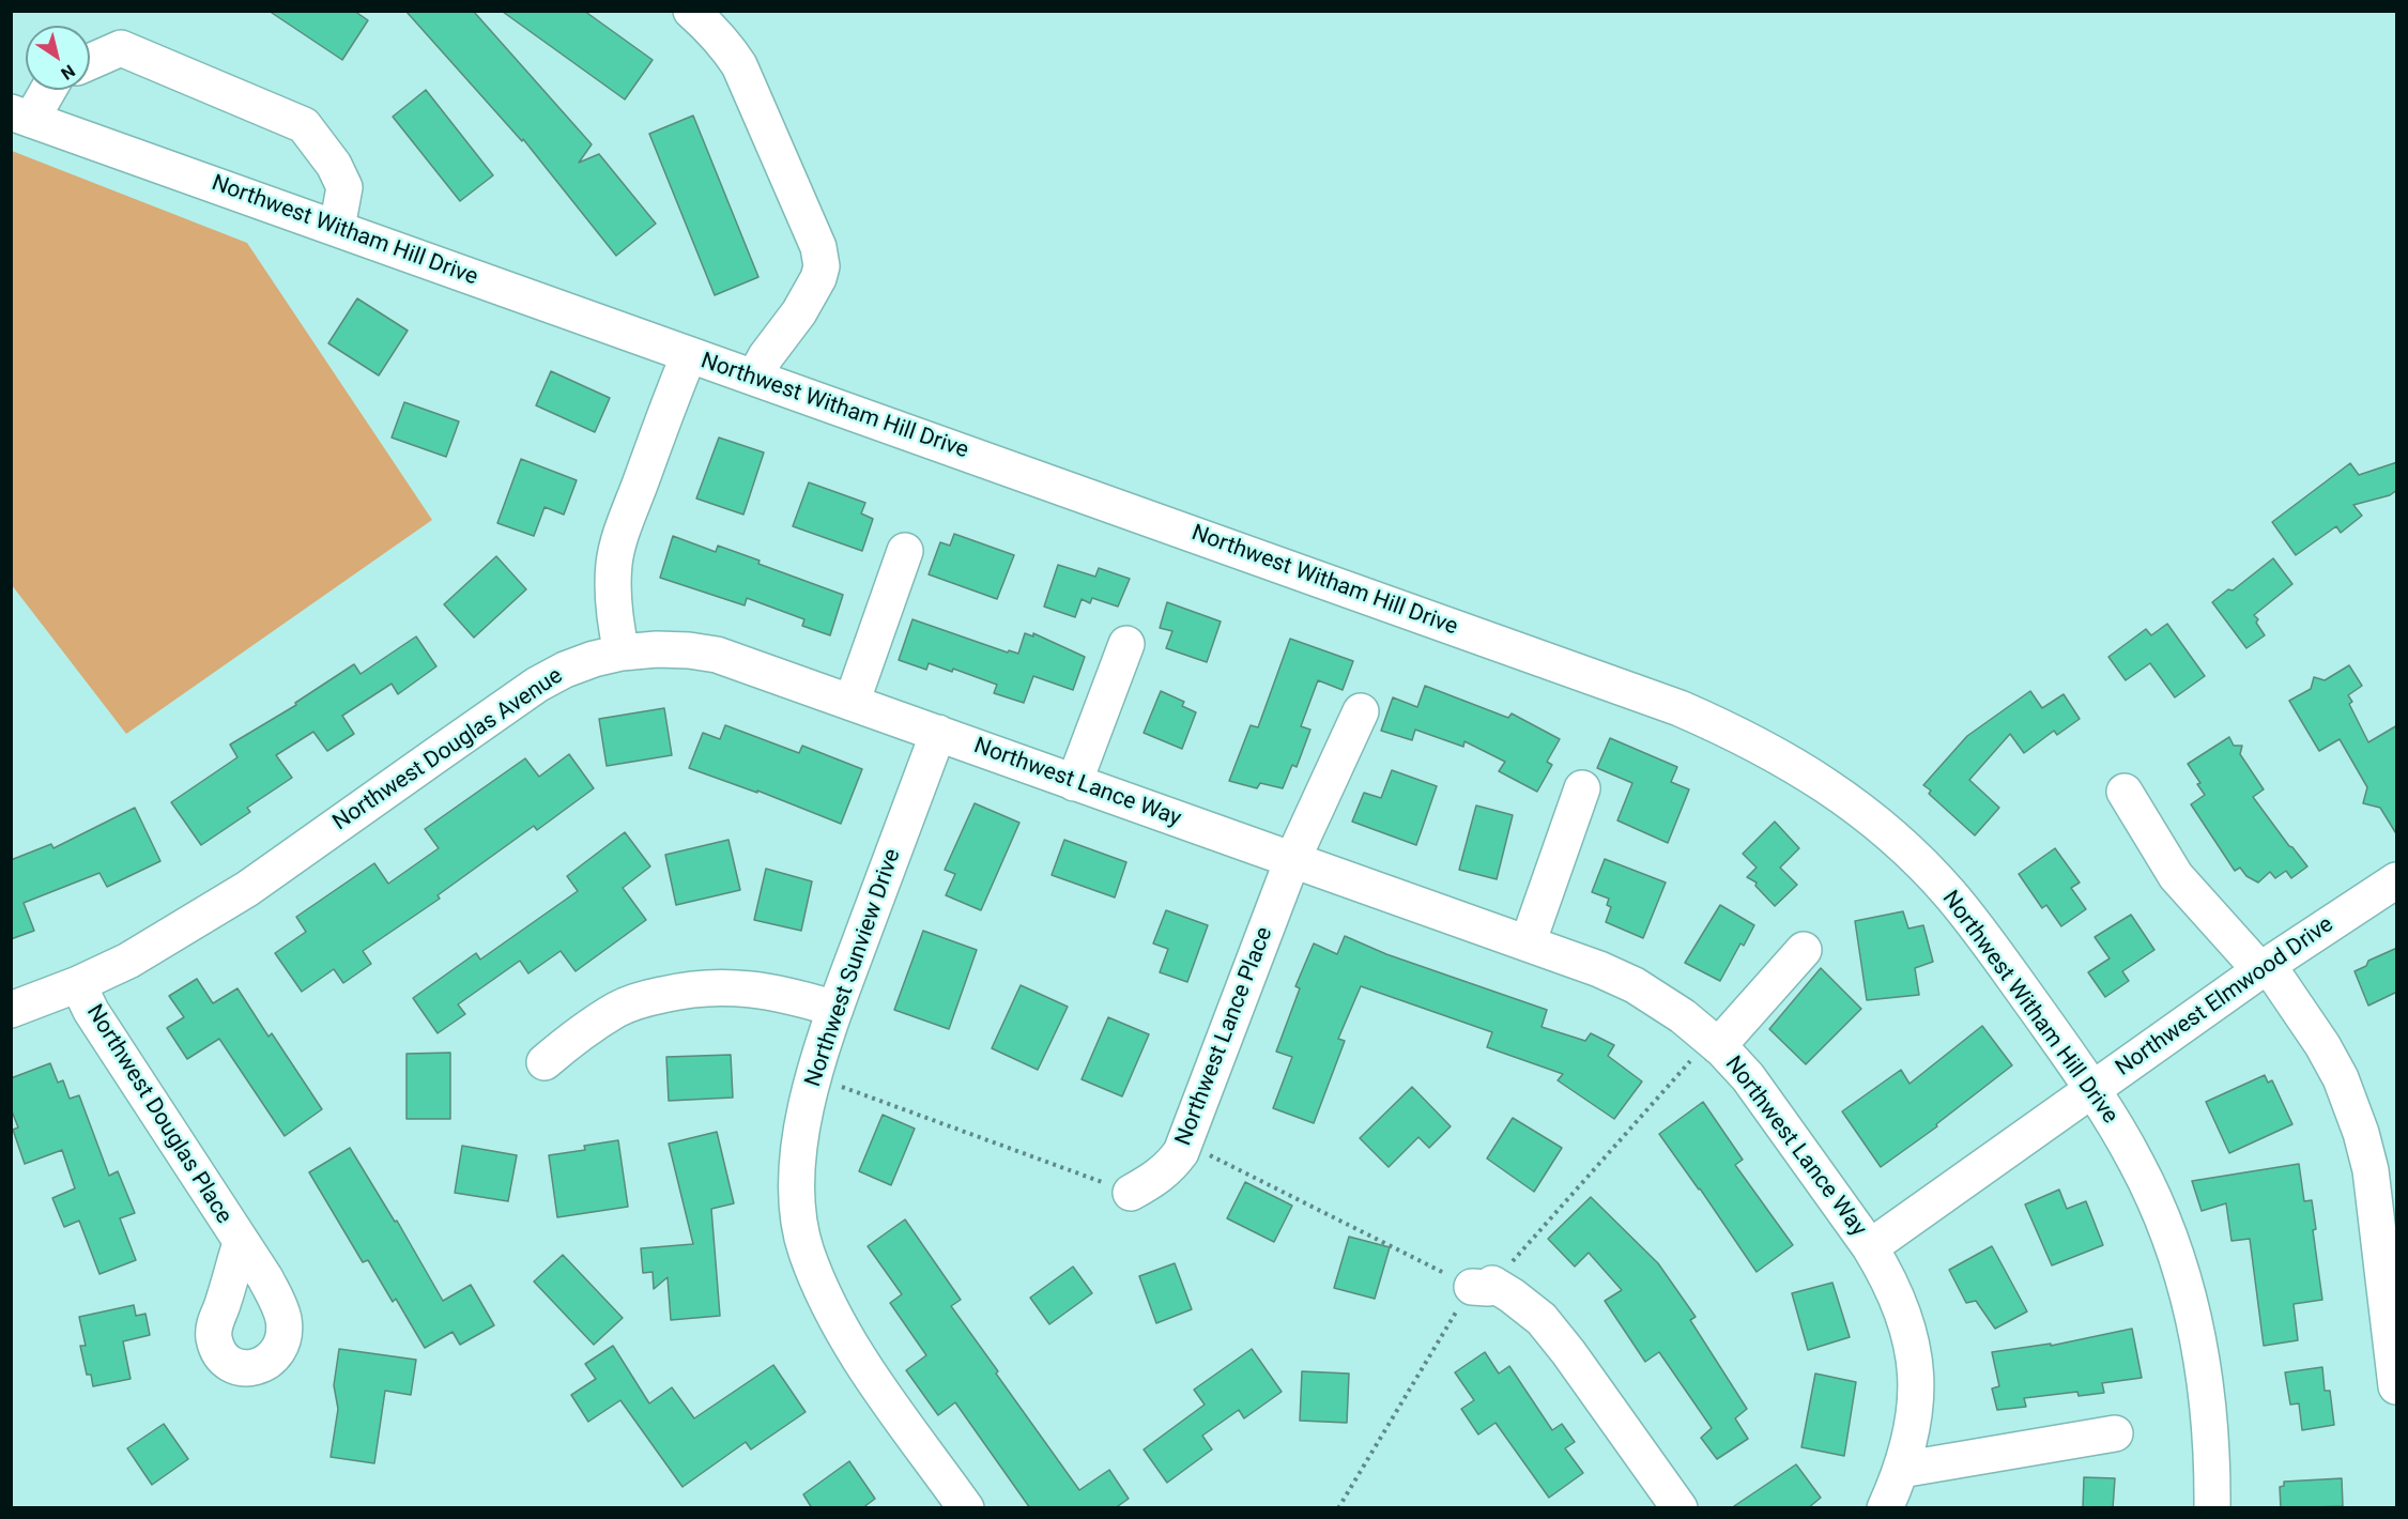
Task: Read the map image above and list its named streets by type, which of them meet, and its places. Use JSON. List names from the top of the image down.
{
  "streets": {
    "street": [
      "Northwest Witham Hill Drive",
      "Northwest Douglas Avenue",
      "Northwest Lance Way",
      "Northwest Sunview Drive",
      "Northwest Elmwood Drive",
      "Northwest Lance Place",
      "Northwest Douglas Place"
    ]
  },
  "crossings": [
    ["Northwest Witham Hill Drive", "Northwest Elmwood Drive"],
    ["Northwest Douglas Avenue", "Northwest Lance Way"],
    ["Northwest Douglas Avenue", "Northwest Douglas Place"],
    ["Northwest Lance Way", "Northwest Sunview Drive"],
    ["Northwest Lance Way", "Northwest Elmwood Drive"],
    ["Northwest Lance Way", "Northwest Lance Place"]
  ],
  "north": "bottom right"
}
